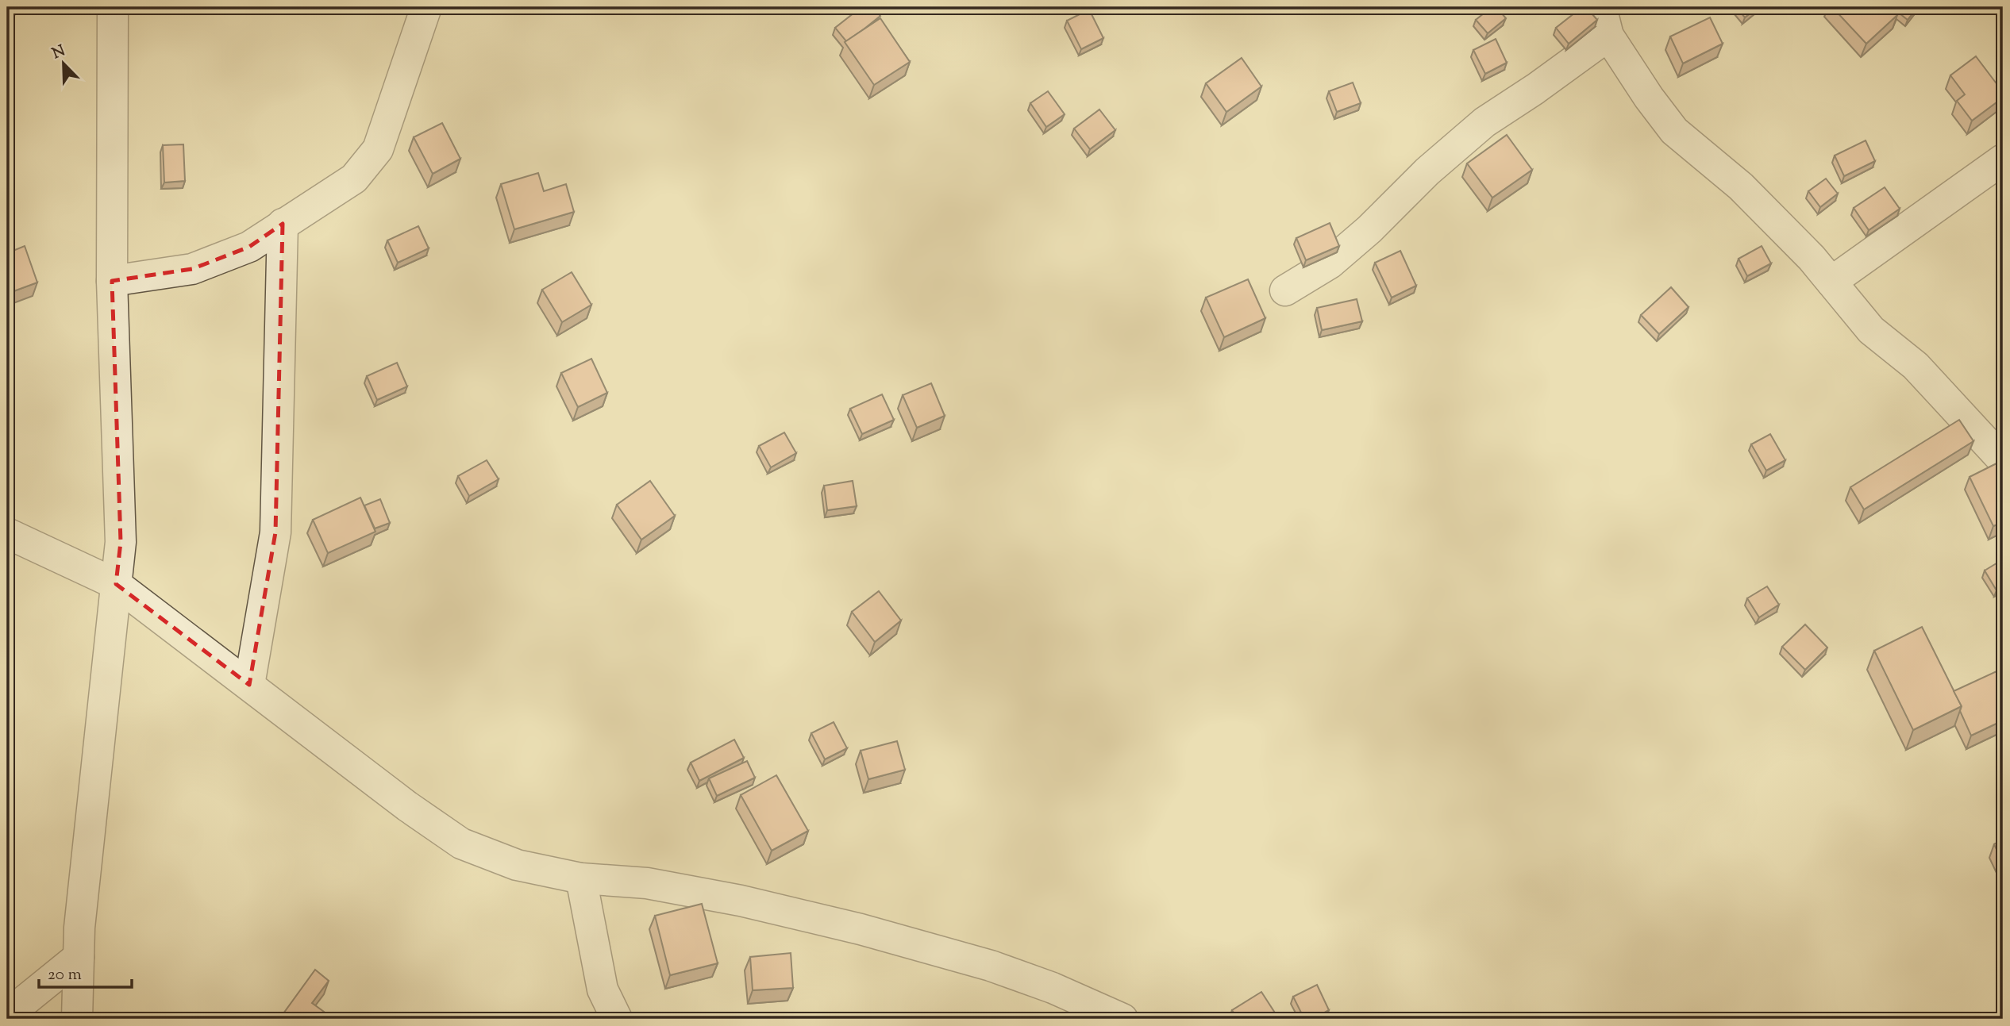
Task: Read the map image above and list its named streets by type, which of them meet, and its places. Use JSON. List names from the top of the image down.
{
  "scale_bar": "20 m",
  "north": "top left"
}
